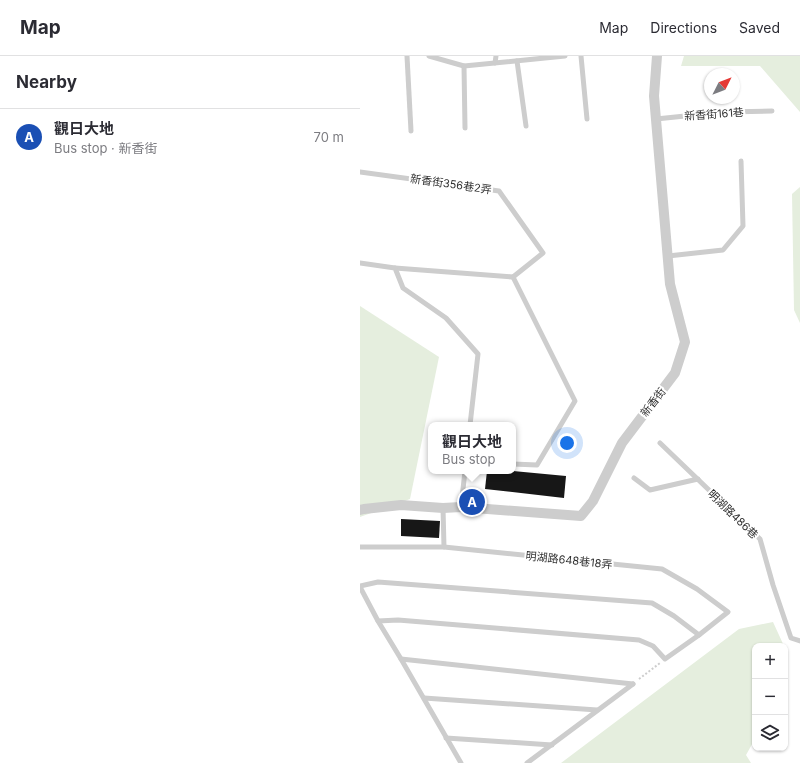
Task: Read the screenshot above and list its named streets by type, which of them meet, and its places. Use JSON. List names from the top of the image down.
{
  "streets": {
    "street": ["新香街"],
    "lane": [
      "新香街161巷",
      "新香街356巷2弄",
      "明湖路486巷",
      "明湖路648巷18弄"
    ]
  },
  "crossings": [
    ["新香街161巷", "新香街"]
  ],
  "north": "top right",
  "page": {
    "header": "Map",
    "nav": ["Map", "Directions", "Saved"],
    "heading": "Nearby",
    "list": [
      {
        "mark": "A",
        "name": "觀日大地",
        "note": "Bus stop · 新香街",
        "value": "70 m"
      }
    ],
    "popup": ["觀日大地", "Bus stop"],
    "pins": "A",
    "map_buttons": ["+", "−"]
  }
}
